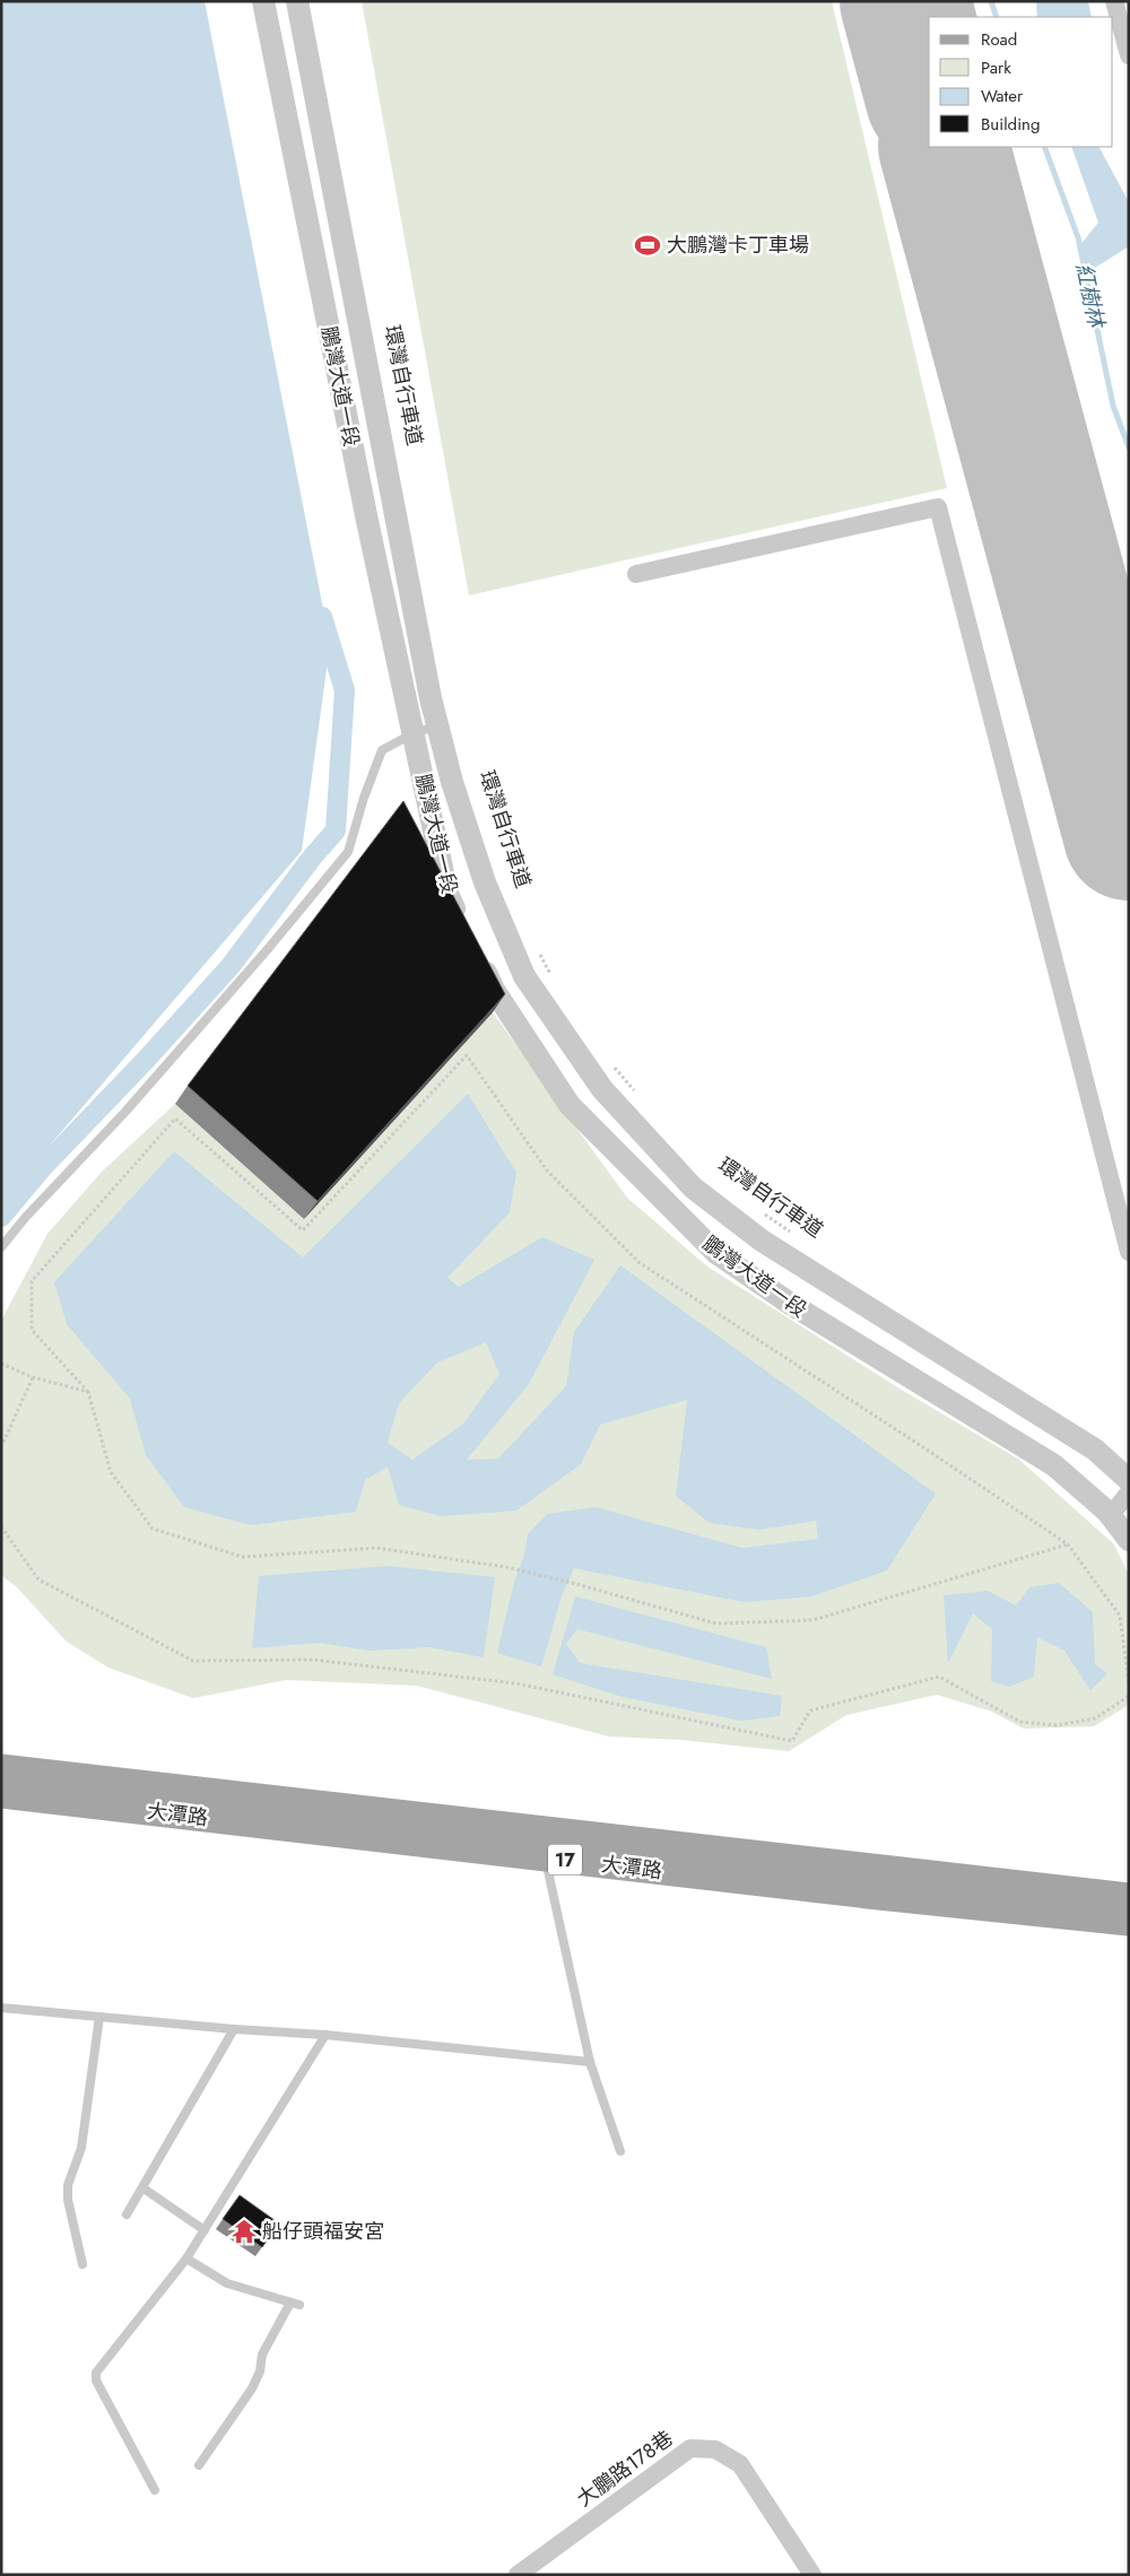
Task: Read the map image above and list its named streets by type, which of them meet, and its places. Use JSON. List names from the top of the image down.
{
  "streets": {
    "main road": ["大潭路", "17"],
    "street": ["鵬灣大道一段", "大鵬路178巷"],
    "path": ["環灣自行車道"]
  },
  "water": ["紅樹林"],
  "places": {
    "sports": ["大鵬灣卡丁車場"],
    "temple": ["船仔頭福安宮"]
  },
  "legend": [
    "Road",
    "Park",
    "Water",
    "Building"
  ]
}
